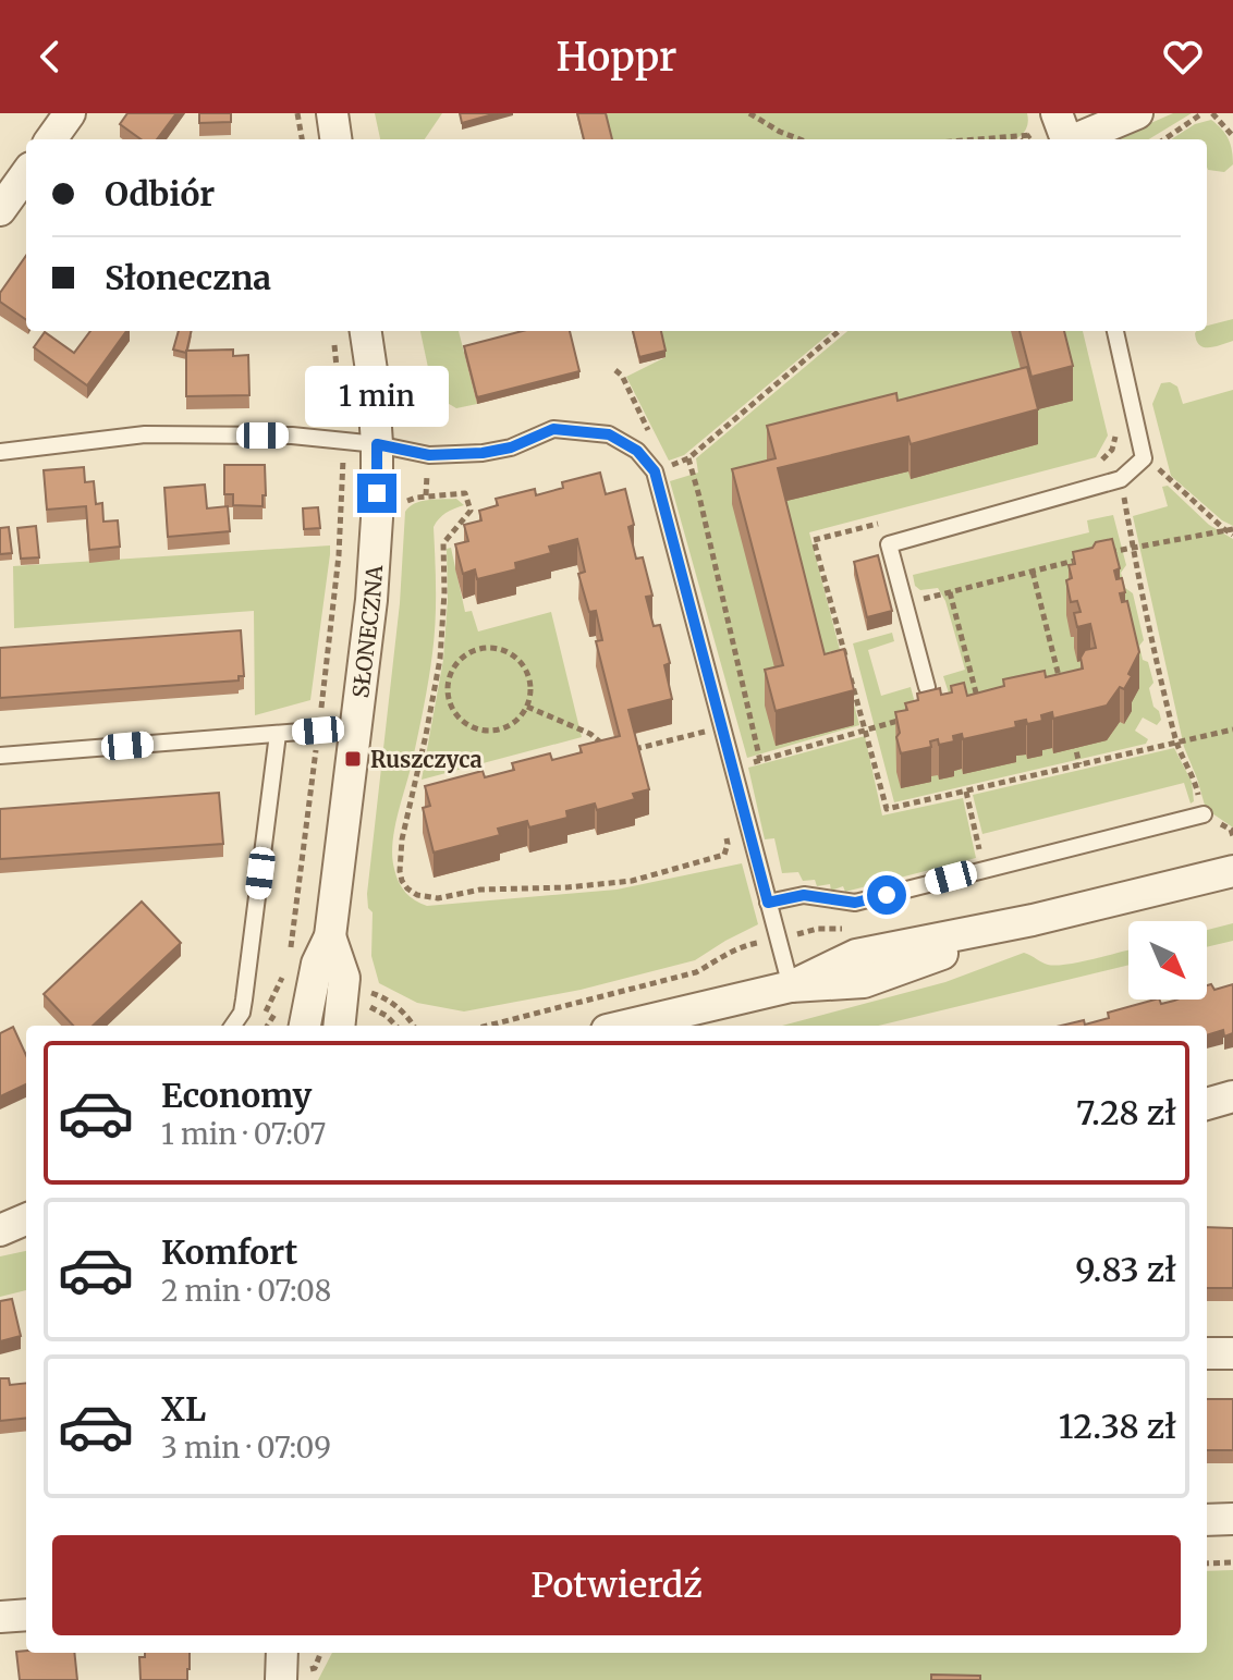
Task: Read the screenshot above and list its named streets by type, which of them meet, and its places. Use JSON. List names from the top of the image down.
{
  "streets": {
    "street": ["SŁONECZNA"]
  },
  "places": {
    "transit": ["Ruszczyca"]
  },
  "north": "bottom right",
  "page": {
    "header": "Hoppr",
    "banner": ["Odbiór", "Słoneczna"],
    "bubble": "1 min",
    "list": [
      {
        "name": "Economy",
        "note": "1 min · 07:07",
        "value": "7.28 zł"
      },
      {
        "name": "Komfort",
        "note": "2 min · 07:08",
        "value": "9.83 zł"
      },
      {
        "name": "XL",
        "note": "3 min · 07:09",
        "value": "12.38 zł"
      }
    ],
    "buttons": "Potwierdź"
  }
}
